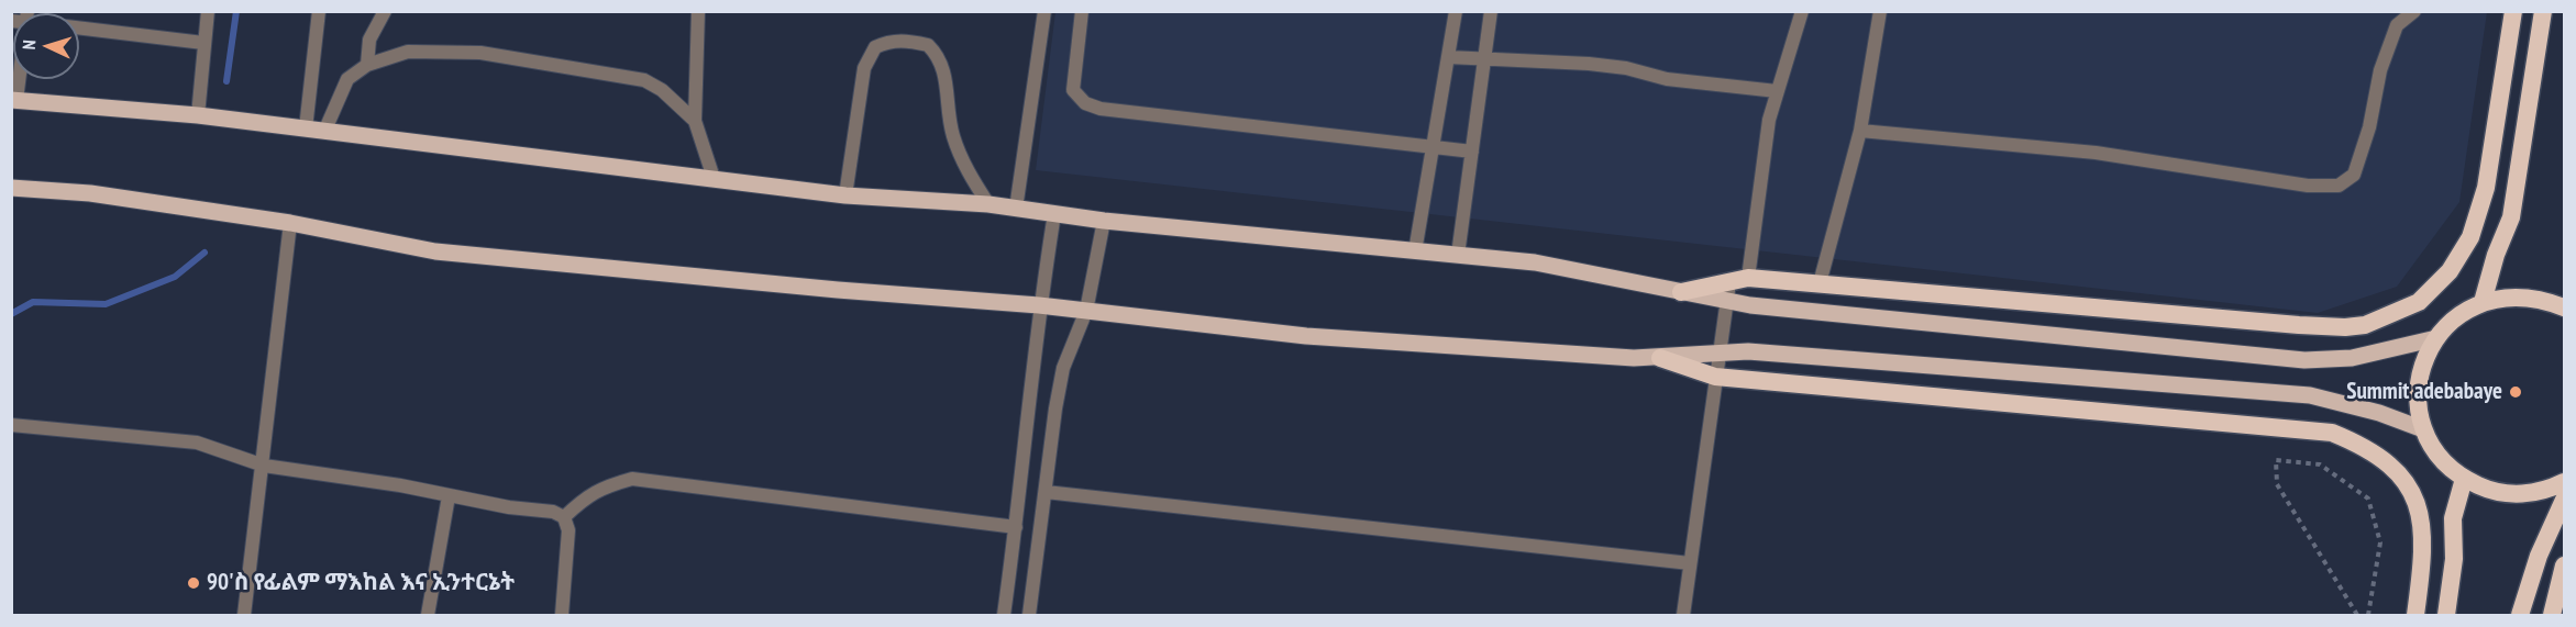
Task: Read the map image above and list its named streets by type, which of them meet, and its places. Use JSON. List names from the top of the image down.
{
  "places": ["Summit adebabaye", "90'ስ የፊልም ማእከል እና ኢንተርኔት"],
  "north": "left"
}
